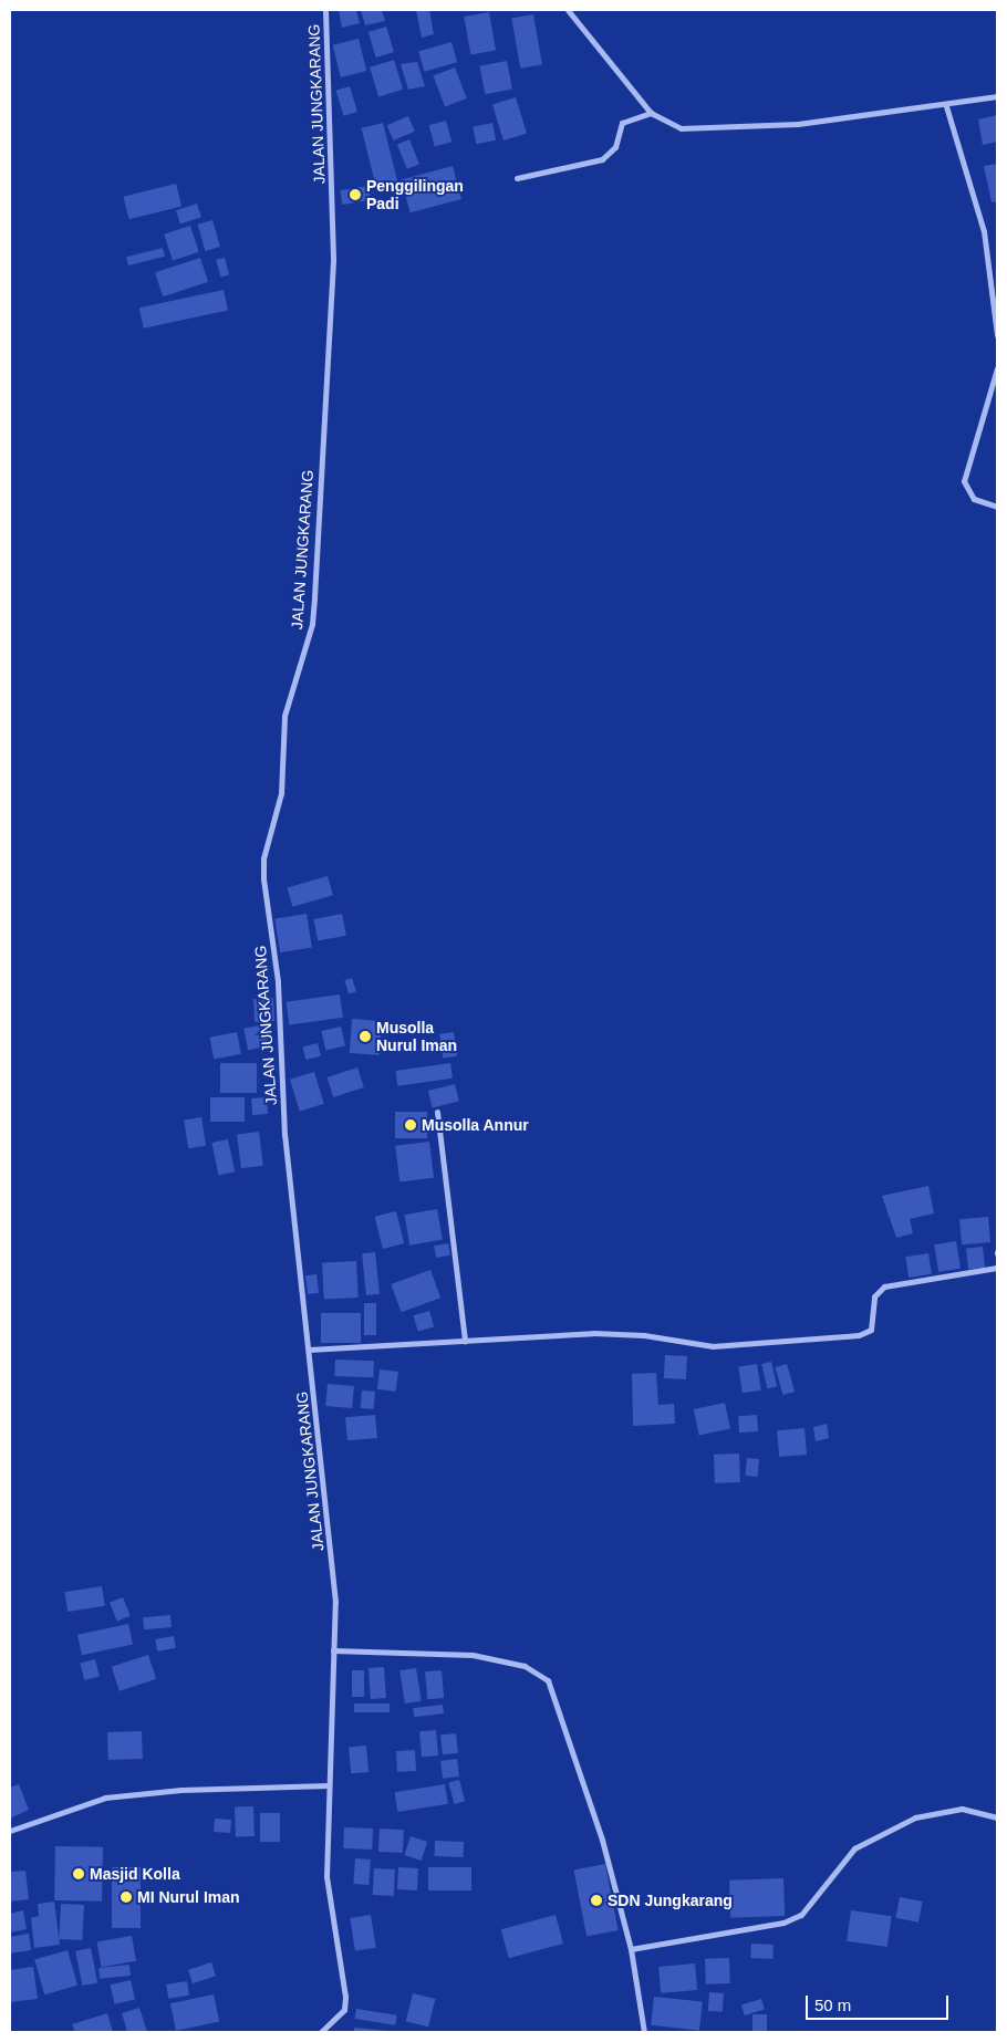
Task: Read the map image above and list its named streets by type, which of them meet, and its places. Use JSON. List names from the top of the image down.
{
  "streets": {
    "street": ["JALAN JUNGKARANG"]
  },
  "places": [
    "Penggilingan Padi",
    "Musolla Nurul Iman",
    "Musolla Annur",
    "Masjid Kolla",
    "MI Nurul Iman",
    "SDN Jungkarang"
  ],
  "scale_bar": "50 m"
}
